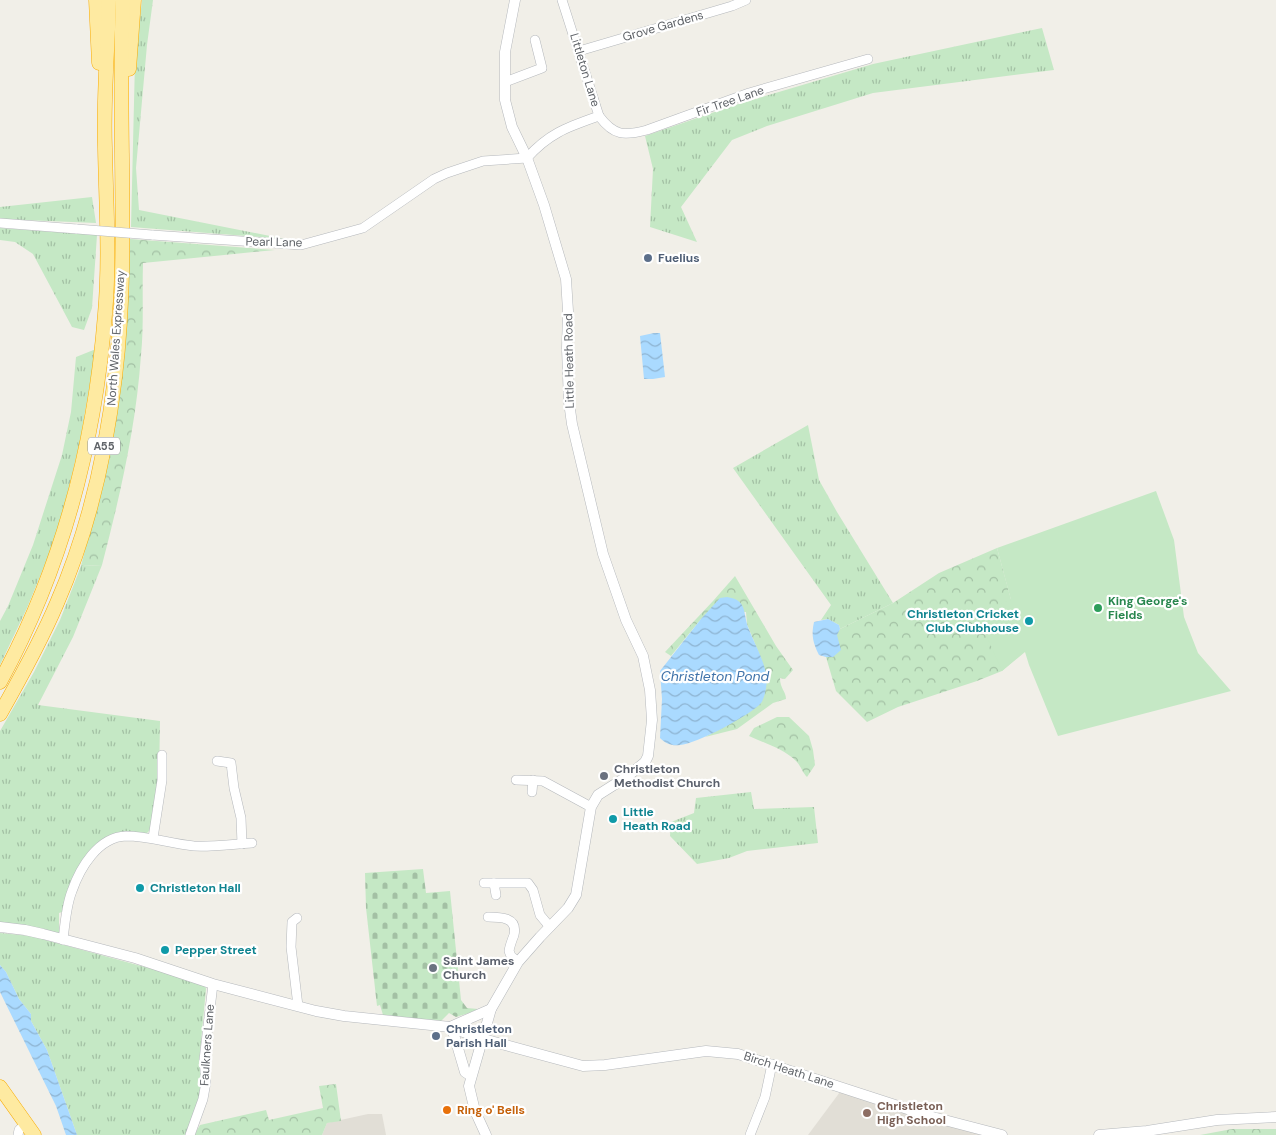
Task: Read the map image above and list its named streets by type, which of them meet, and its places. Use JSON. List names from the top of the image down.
{
  "streets": {
    "highway": ["North Wales Expressway", "A55"],
    "street": [
      "Grove Gardens",
      "Littleton Lane",
      "Fir Tree Lane",
      "Pearl Lane",
      "Little Heath Road",
      "Faulkners Lane",
      "Birch Heath Lane"
    ]
  },
  "crossings": [
    ["Grove Gardens", "Littleton Lane"],
    ["Littleton Lane", "Fir Tree Lane"],
    ["Littleton Lane", "Pearl Lane"],
    ["Littleton Lane", "Little Heath Road"],
    ["Pearl Lane", "Little Heath Road"]
  ],
  "water": ["Christleton Pond"],
  "places": [
    "Fuelius",
    "King George's Fields",
    "Christleton Cricket Club Clubhouse",
    "Christleton Methodist Church",
    "Little Heath Road",
    "Christleton Hall",
    "Pepper Street",
    "Saint James Church",
    "Christleton Parish Hall",
    "Ring o' Bells",
    "Christleton High School"
  ]
}
